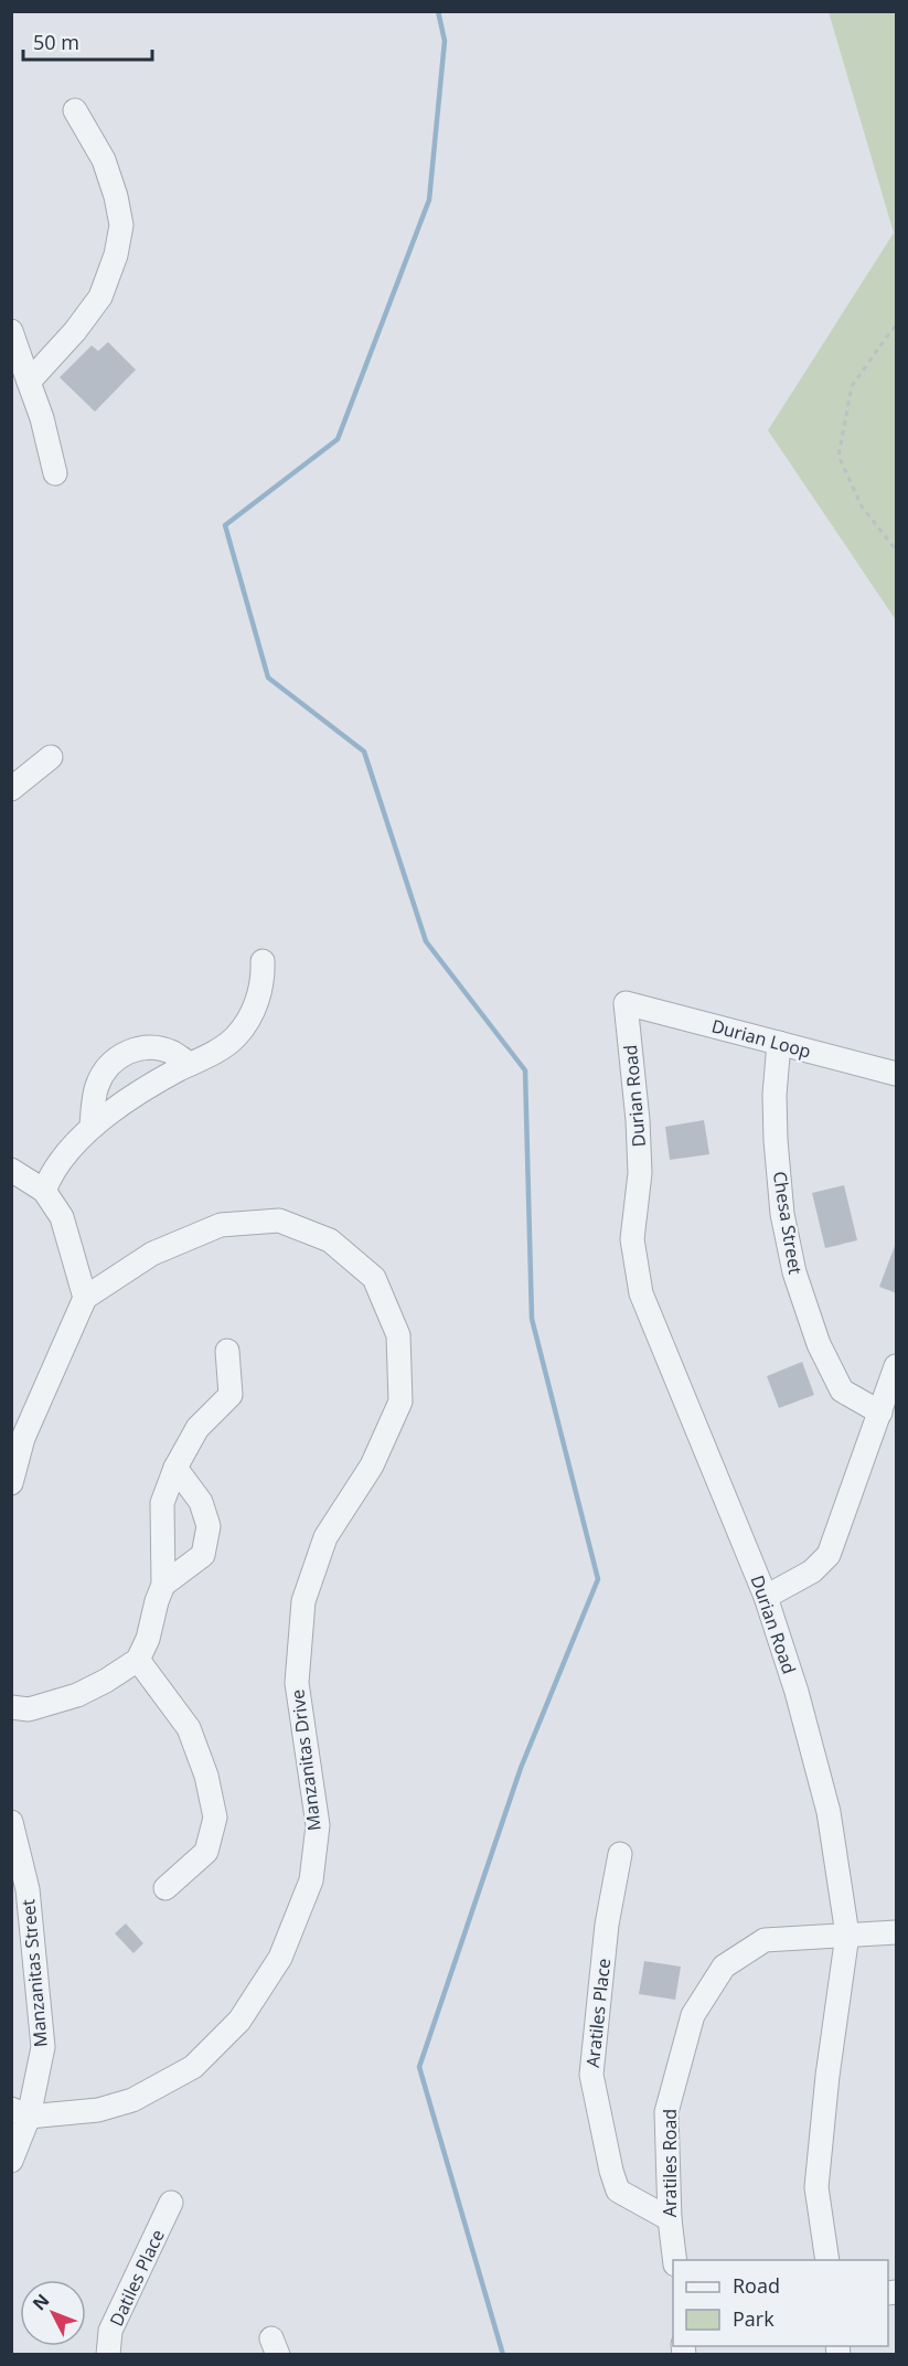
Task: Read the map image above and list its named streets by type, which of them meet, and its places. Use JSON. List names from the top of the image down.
{
  "streets": {
    "street": [
      "Durian Loop",
      "Durian Road",
      "Chesa Street",
      "Manzanitas Drive",
      "Manzanitas Street",
      "Aratiles Place",
      "Aratiles Road",
      "Datiles Place"
    ]
  },
  "crossings": [
    ["Durian Loop", "Durian Road"],
    ["Durian Loop", "Chesa Street"],
    ["Durian Road", "Aratiles Road"],
    ["Manzanitas Drive", "Manzanitas Street"],
    ["Aratiles Place", "Aratiles Road"]
  ],
  "legend": ["Road", "Park"],
  "scale_bar": "50 m",
  "north": "top left"
}
